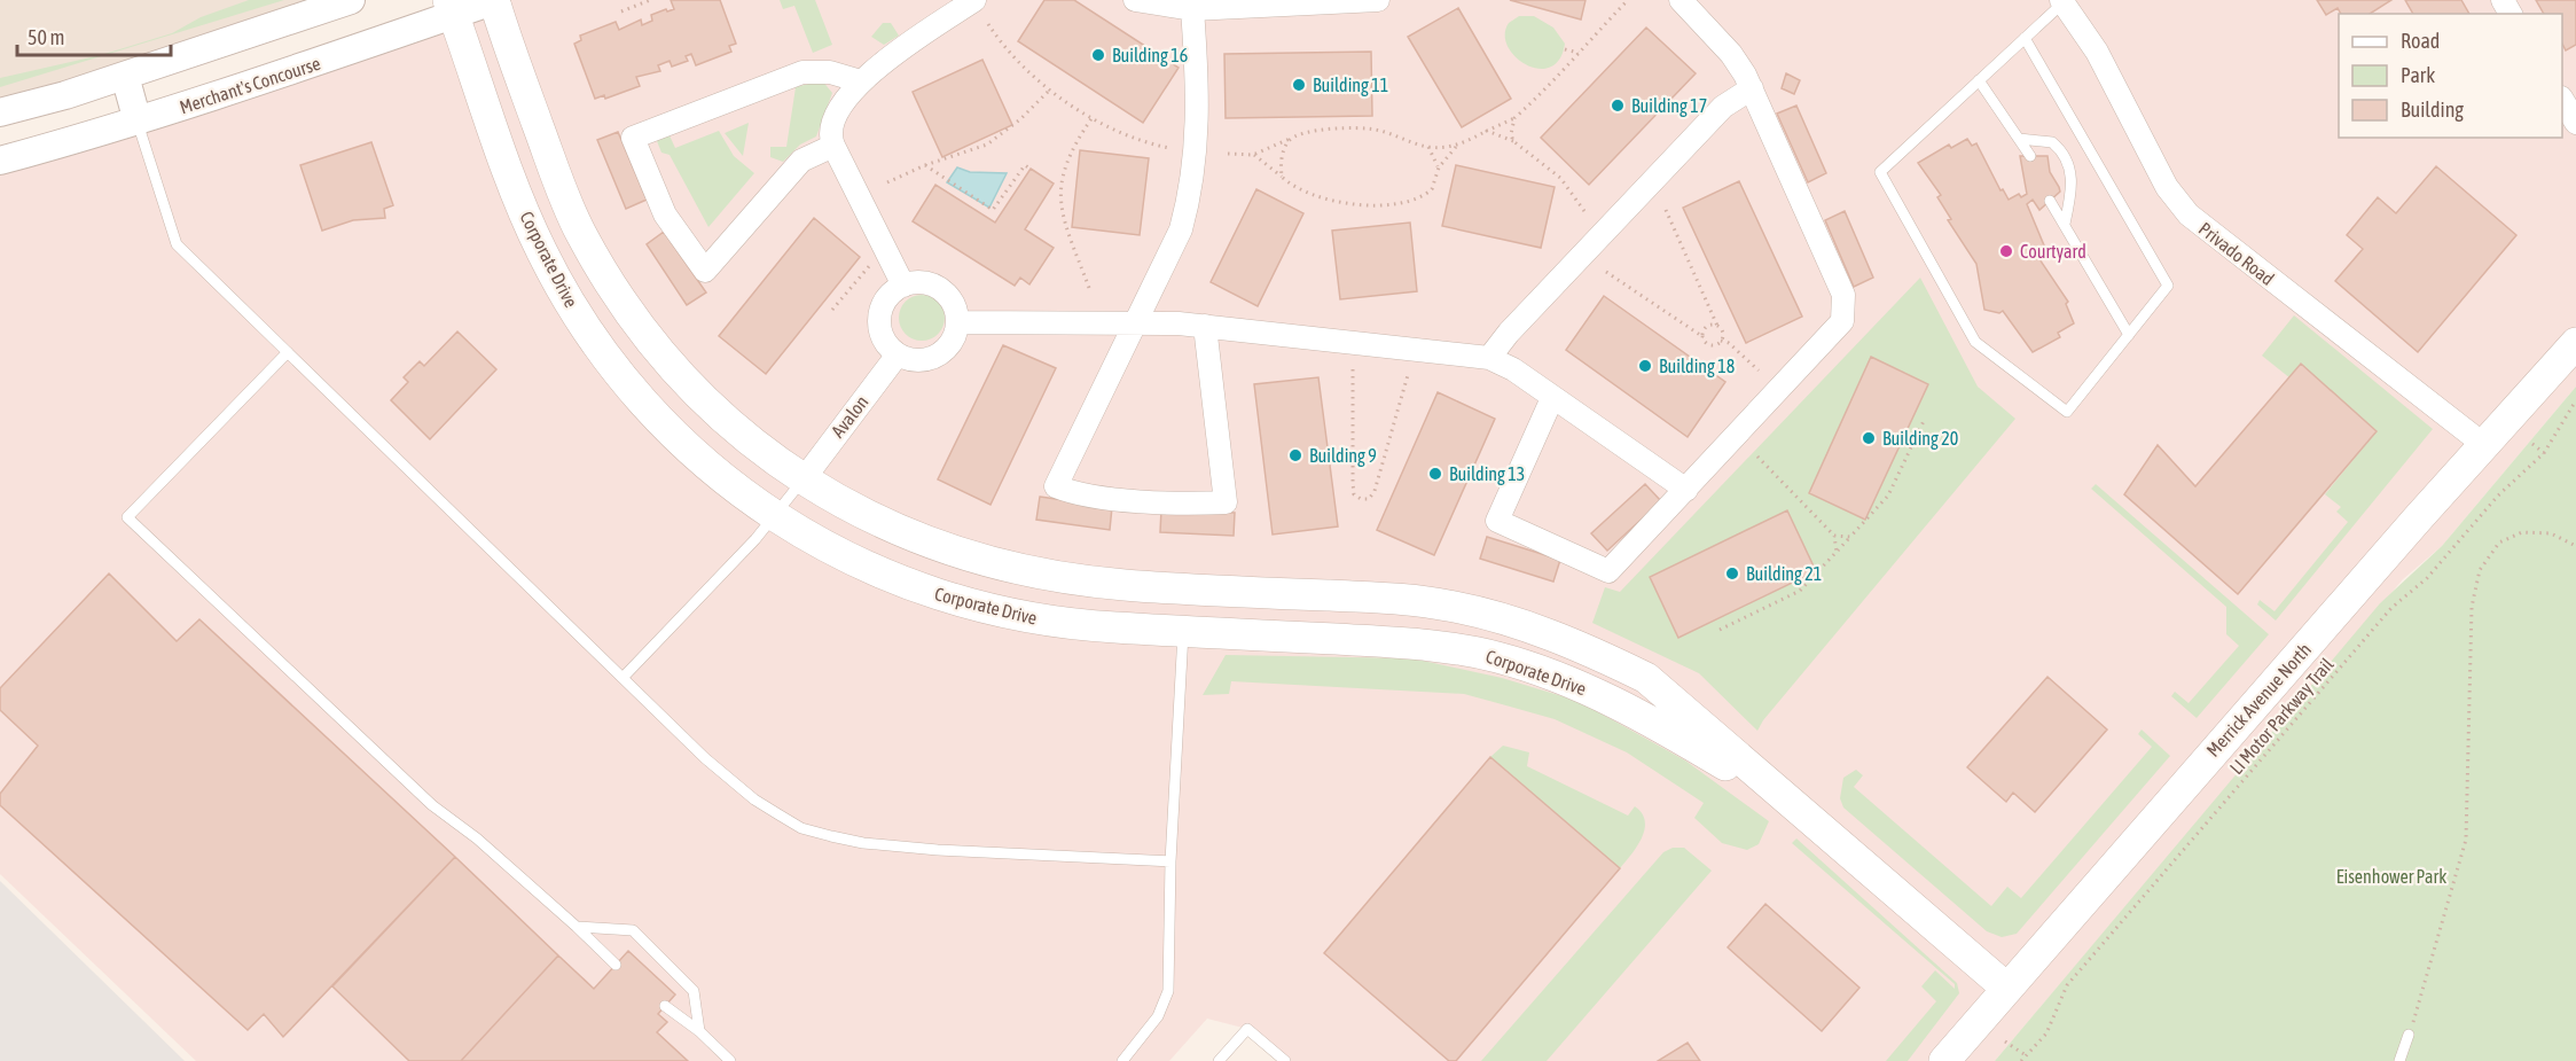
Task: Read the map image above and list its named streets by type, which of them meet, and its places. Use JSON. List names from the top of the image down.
{
  "streets": {
    "main road": ["Corporate Drive", "Merrick Avenue North"],
    "street": ["Merchant's Concourse", "Privado Road", "Avalon"],
    "path": ["LI Motor Parkway Trail"]
  },
  "crossings": [
    ["Merchant's Concourse", "Corporate Drive"],
    ["Privado Road", "Merrick Avenue North"],
    ["Corporate Drive", "Avalon"],
    ["Corporate Drive", "Merrick Avenue North"]
  ],
  "parks": ["Eisenhower Park"],
  "places": [
    "Building 16",
    "Building 11",
    "Building 17",
    "Courtyard",
    "Building 18",
    "Building 20",
    "Building 9",
    "Building 13",
    "Building 21"
  ],
  "legend": ["Road", "Park", "Building"],
  "scale_bar": "50 m"
}
